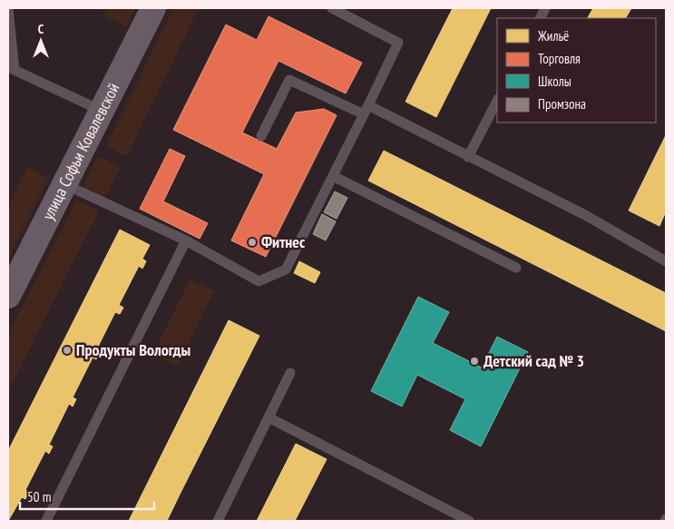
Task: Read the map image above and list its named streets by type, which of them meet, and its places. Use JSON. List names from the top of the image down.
{
  "streets": {
    "street": ["улица Софьи Ковалевской"]
  },
  "places": ["Фитнес", "Продукты Вологды", "Детский сад № 3"],
  "legend": [
    "Жильё",
    "Торговля",
    "Школы",
    "Промзона"
  ],
  "scale_bar": "50 m",
  "north": "top"
}
